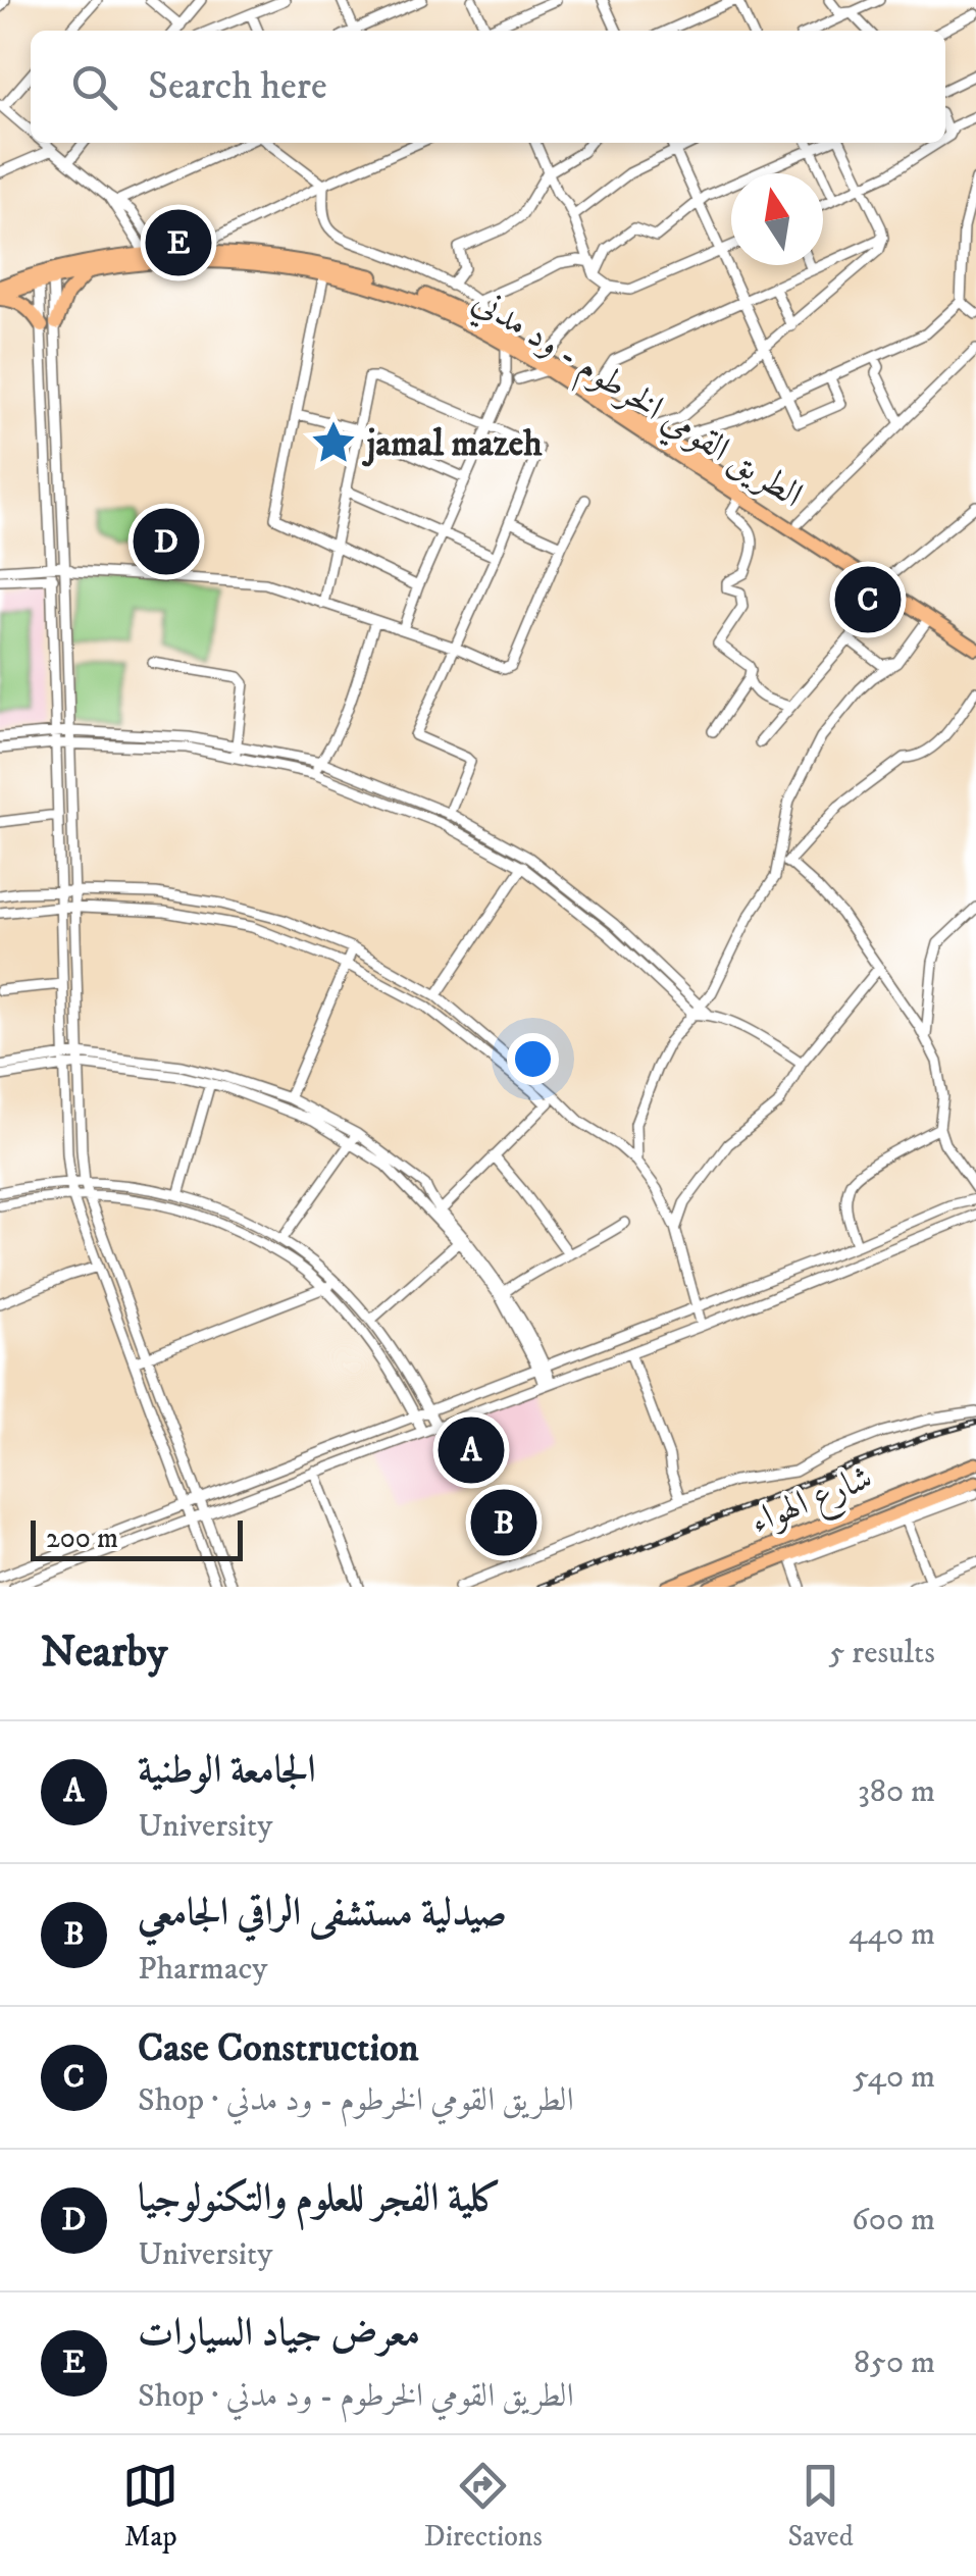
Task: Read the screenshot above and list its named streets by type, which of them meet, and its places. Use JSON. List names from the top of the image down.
{
  "streets": {
    "highway": ["الطريق القومي الخرطوم - ود مدني"],
    "main road": ["شارع الهواء"]
  },
  "places": {
    "place": ["jamal mazeh"]
  },
  "scale_bar": "200 m",
  "north": "top",
  "page": {
    "search": "Search here",
    "pins": [
      "E",
      "D",
      "C",
      "A",
      "B"
    ],
    "scale": "200 m",
    "heading": ["Nearby", "5 results"],
    "list": [
      {
        "mark": "A",
        "name": "الجامعة الوطنية",
        "note": "University",
        "value": "380 m"
      },
      {
        "mark": "B",
        "name": "صيدلية مستشفى الراقي الجامعي",
        "note": "Pharmacy",
        "value": "440 m"
      },
      {
        "mark": "C",
        "name": "Case Construction",
        "note": "Shop · الطريق القومي الخرطوم - ود مدني",
        "value": "540 m"
      },
      {
        "mark": "D",
        "name": "كلية الفجر للعلوم والتكنولوجيا",
        "note": "University",
        "value": "600 m"
      },
      {
        "mark": "E",
        "name": "معرض جياد السيارات",
        "note": "Shop · الطريق القومي الخرطوم - ود مدني",
        "value": "850 m"
      }
    ],
    "nav": ["Map", "Directions", "Saved"]
  }
}
